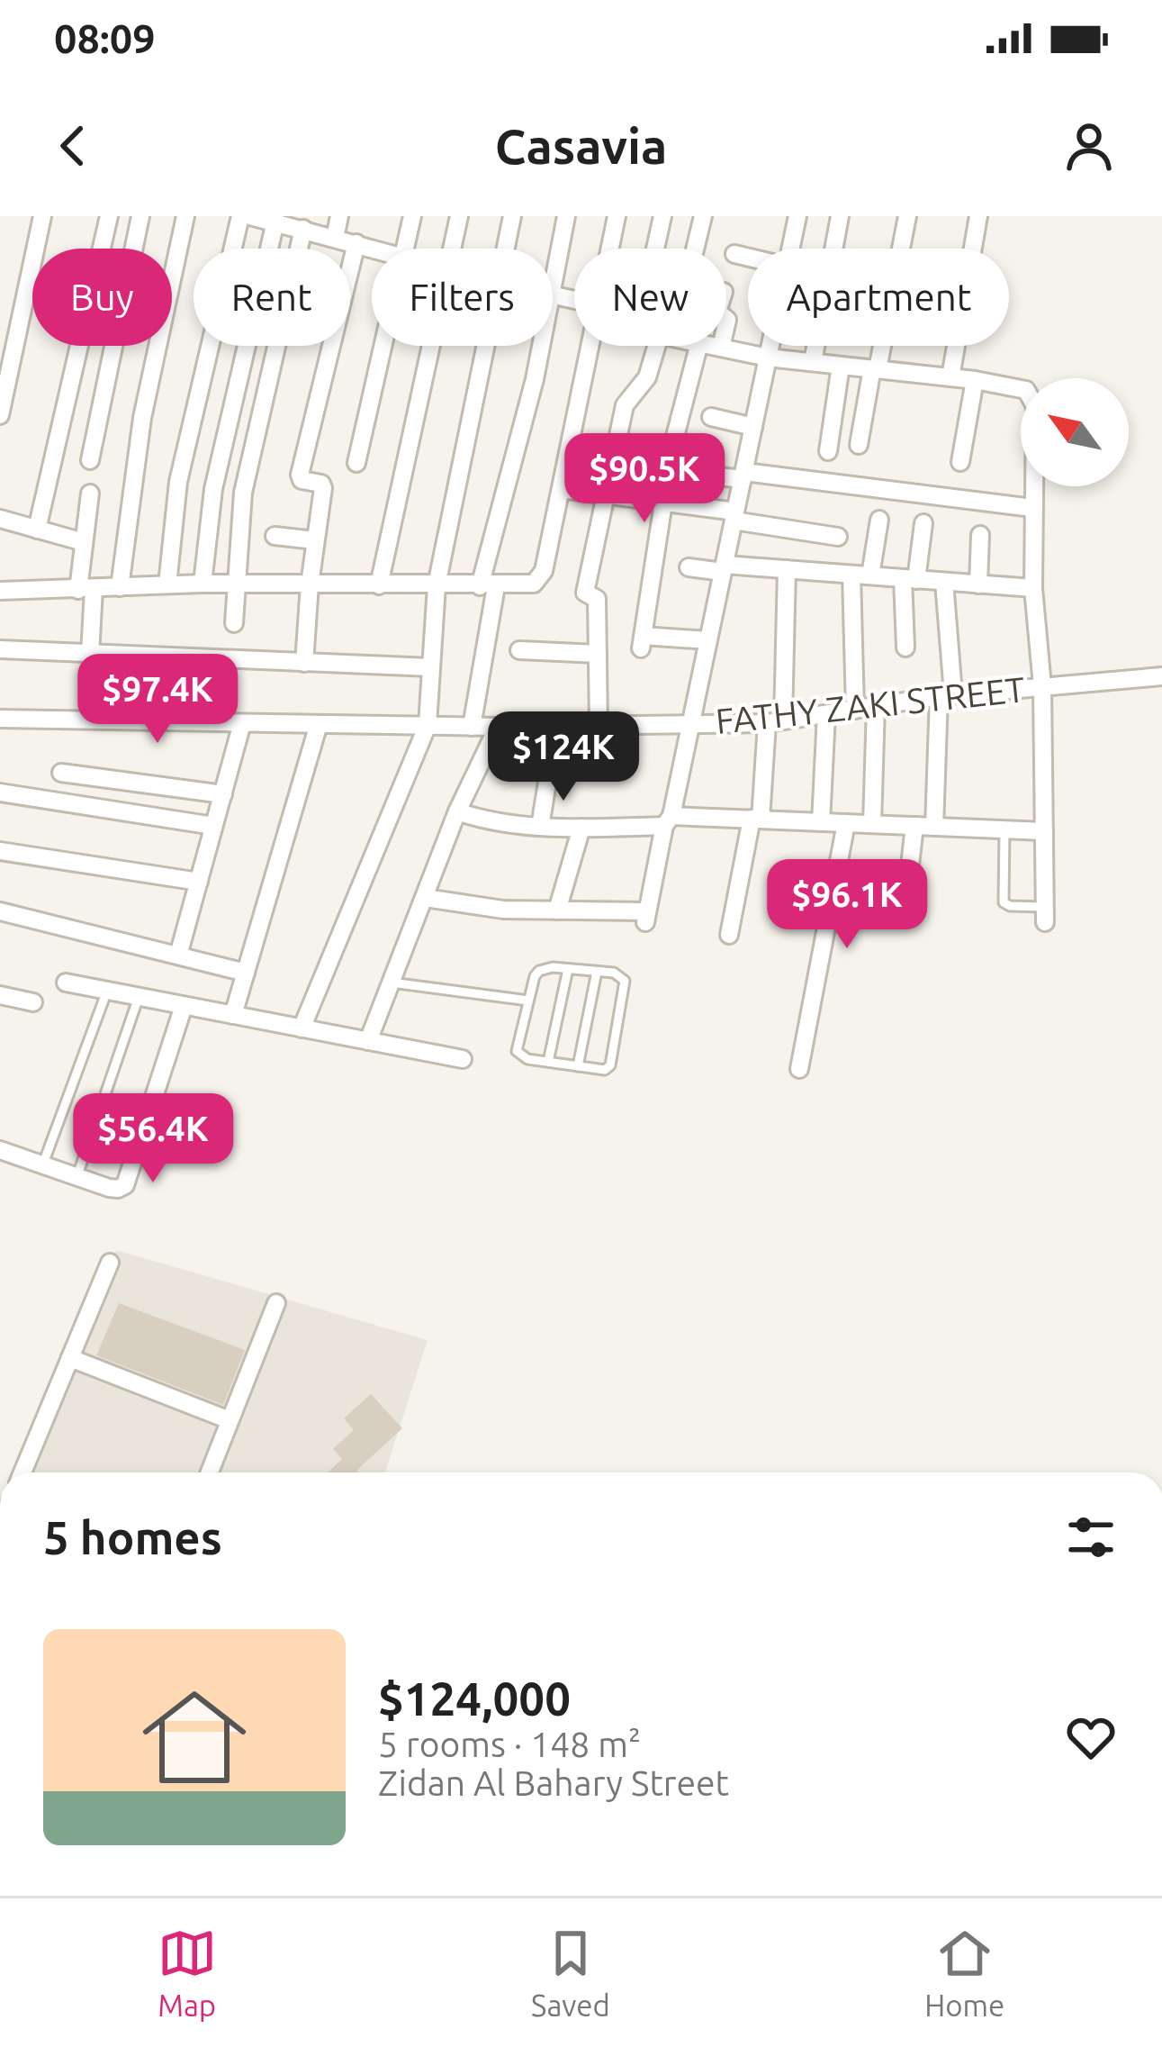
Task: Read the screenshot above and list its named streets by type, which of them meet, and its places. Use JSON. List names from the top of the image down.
{
  "streets": {
    "street": ["FATHY ZAKI STREET"]
  },
  "north": "top left",
  "page": {
    "status": "08:09",
    "header": "Casavia",
    "chip": [
      "Buy",
      "Rent",
      "Filters",
      "New",
      "Apartment"
    ],
    "price": [
      "$90.5K",
      "$97.4K",
      "$124K",
      "$96.1K",
      "$56.4K"
    ],
    "heading": "5 homes",
    "list": [
      {
        "name": "$124,000",
        "note": "5 rooms · 148 m² · Zidan Al Bahary Street"
      }
    ],
    "tabs": ["Map", "Saved", "Home"]
  }
}
